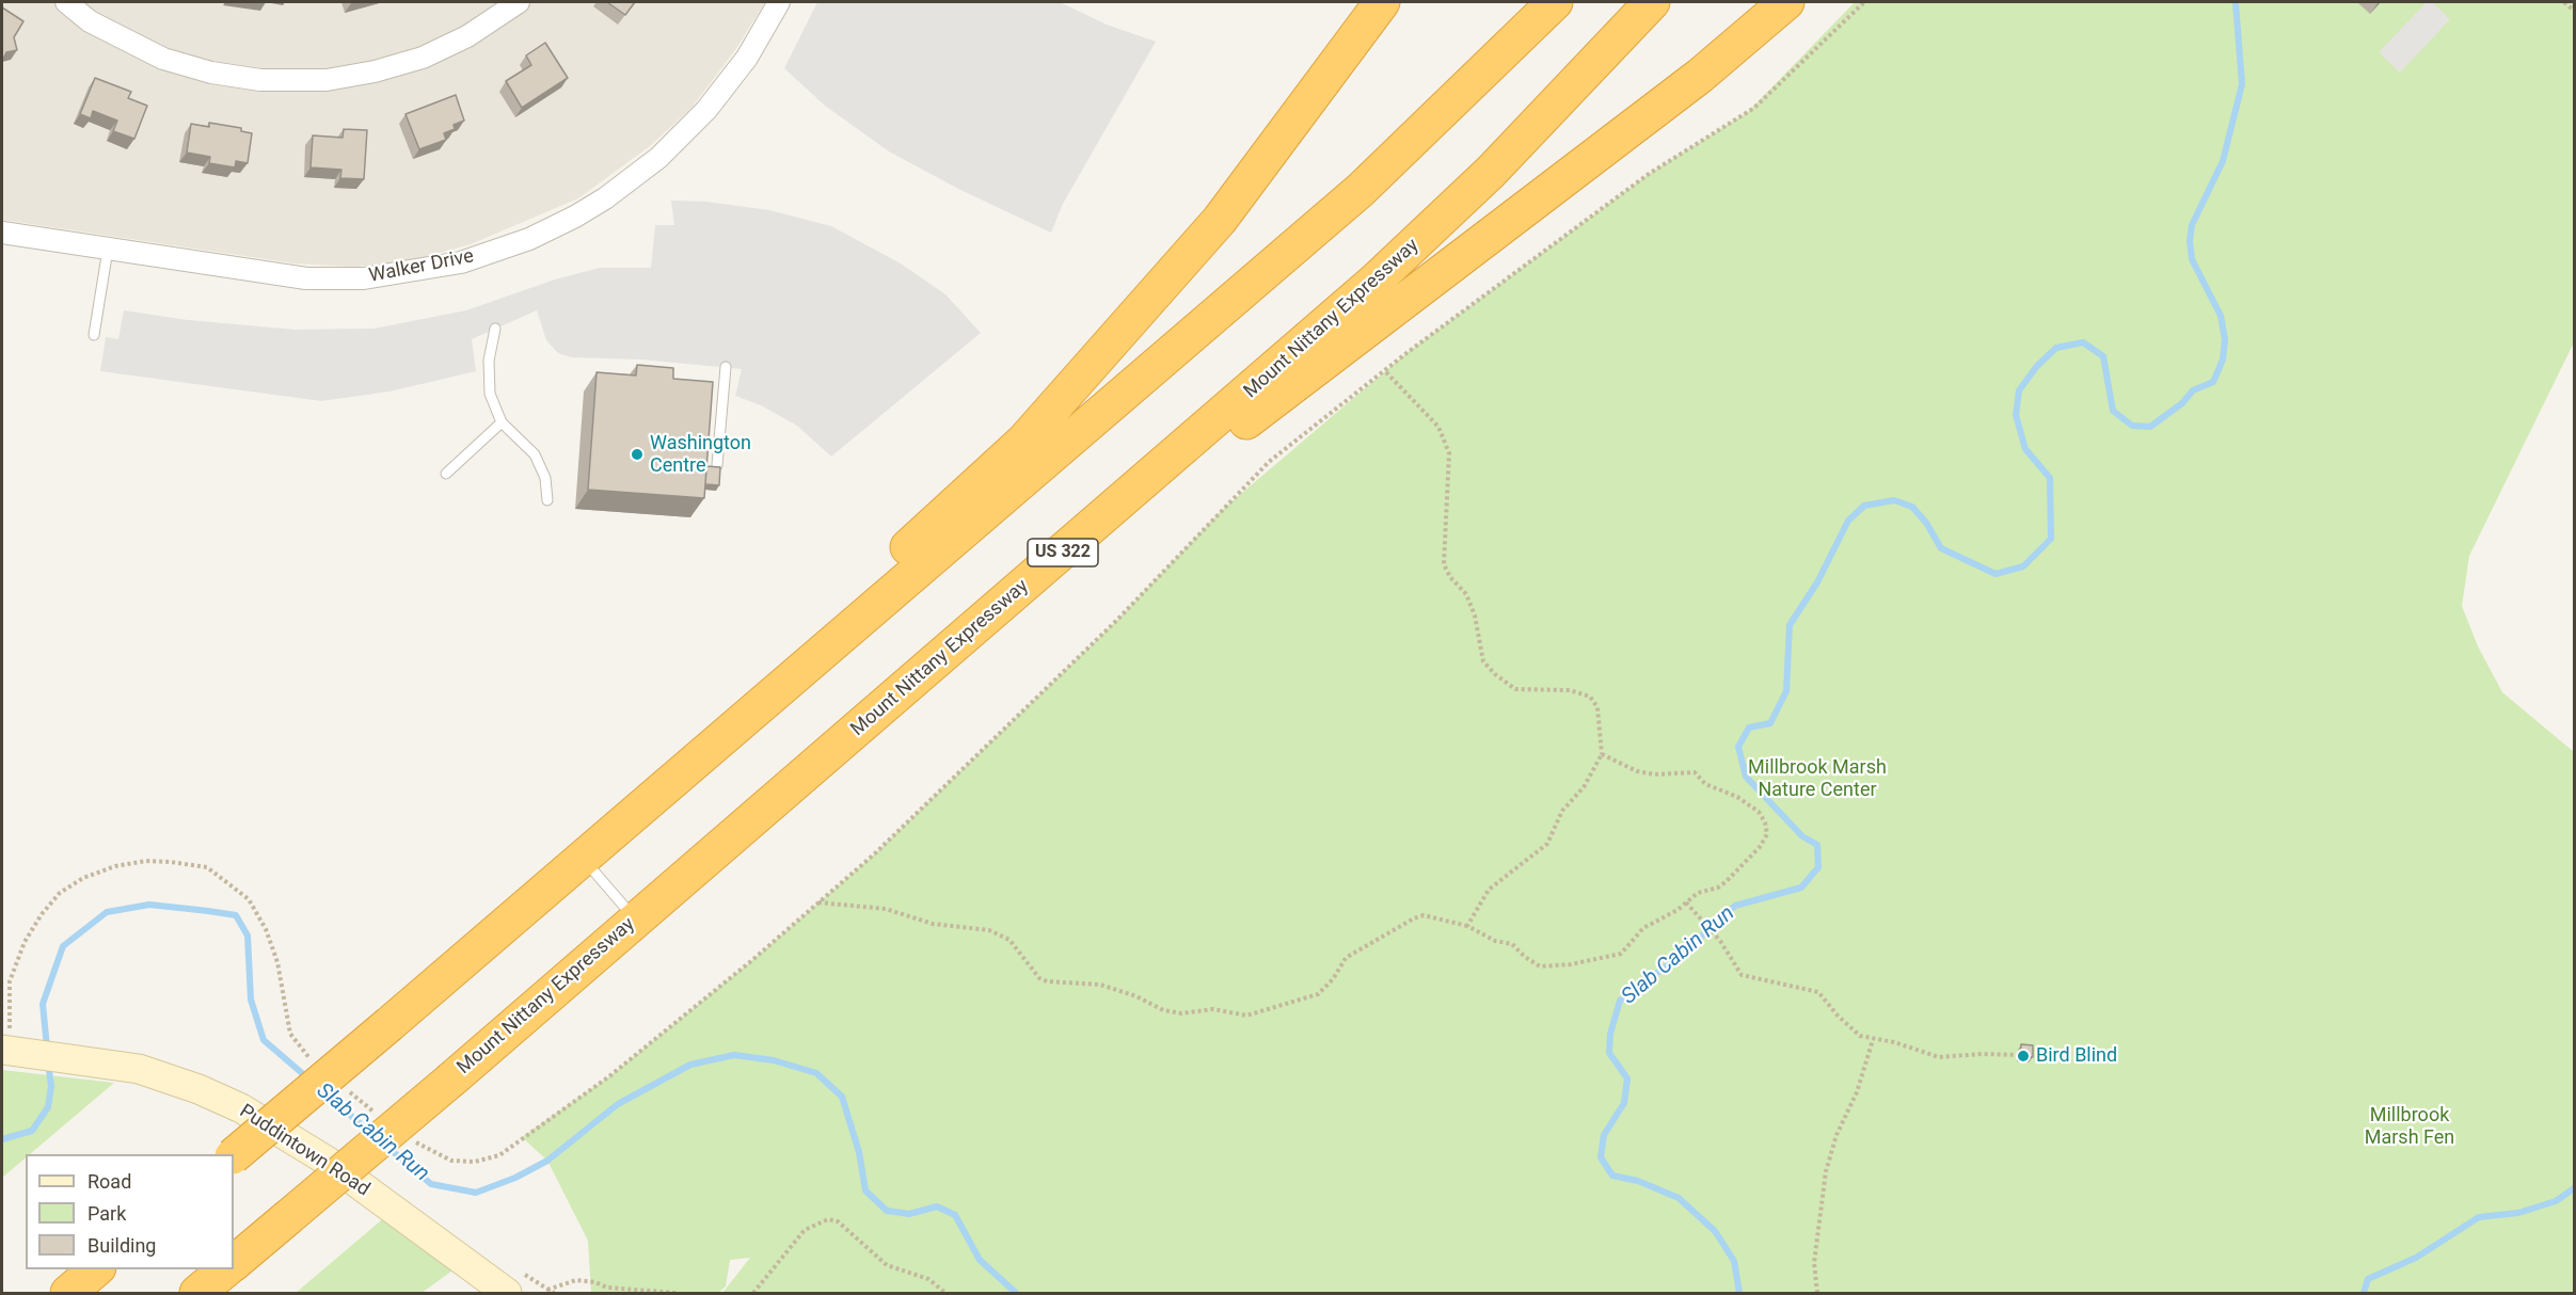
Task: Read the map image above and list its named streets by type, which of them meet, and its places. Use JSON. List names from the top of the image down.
{
  "streets": {
    "highway": ["Mount Nittany Expressway", "US 322"],
    "street": ["Walker Drive", "Puddintown Road"]
  },
  "water": ["Slab Cabin Run"],
  "parks": ["Millbrook Marsh Nature Center", "Millbrook Marsh Fen"],
  "places": ["Washington Centre", "Bird Blind"],
  "legend": ["Road", "Park", "Building"]
}
